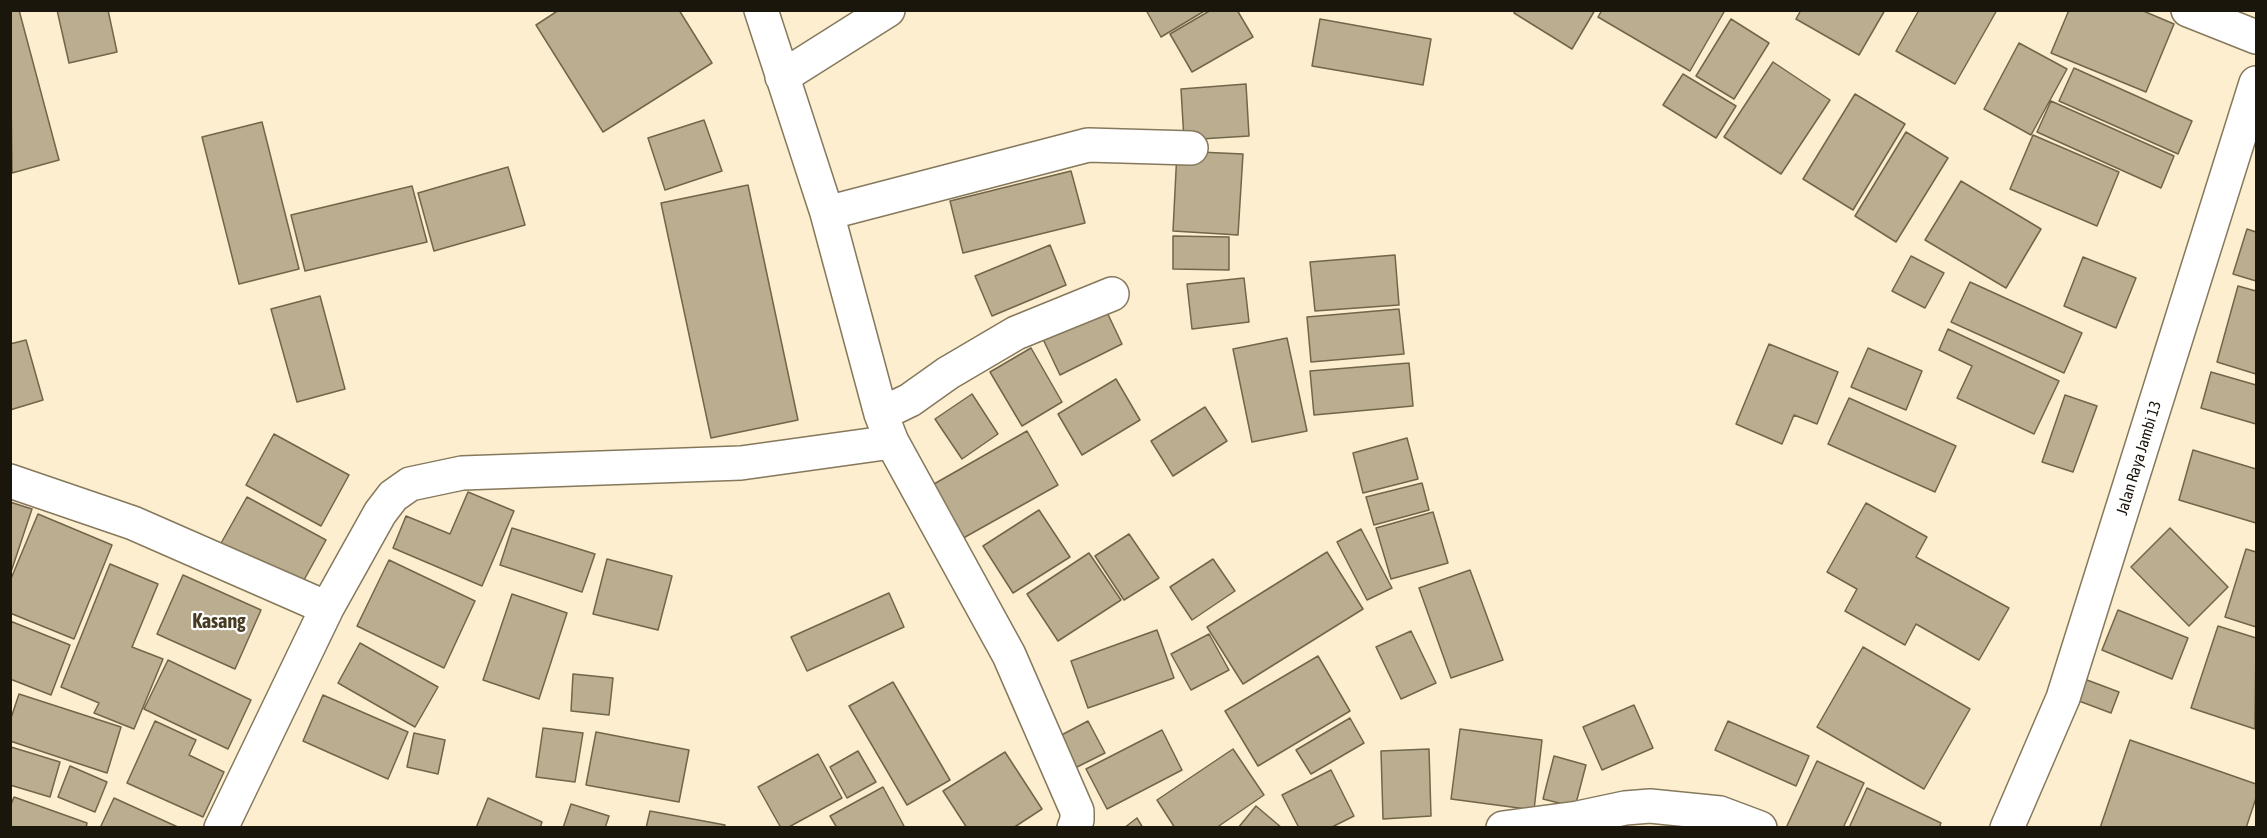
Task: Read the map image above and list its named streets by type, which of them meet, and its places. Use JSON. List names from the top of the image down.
{
  "streets": {
    "street": ["Jalan Raya Jambi 13"]
  },
  "districts": ["Kasang"]
}
